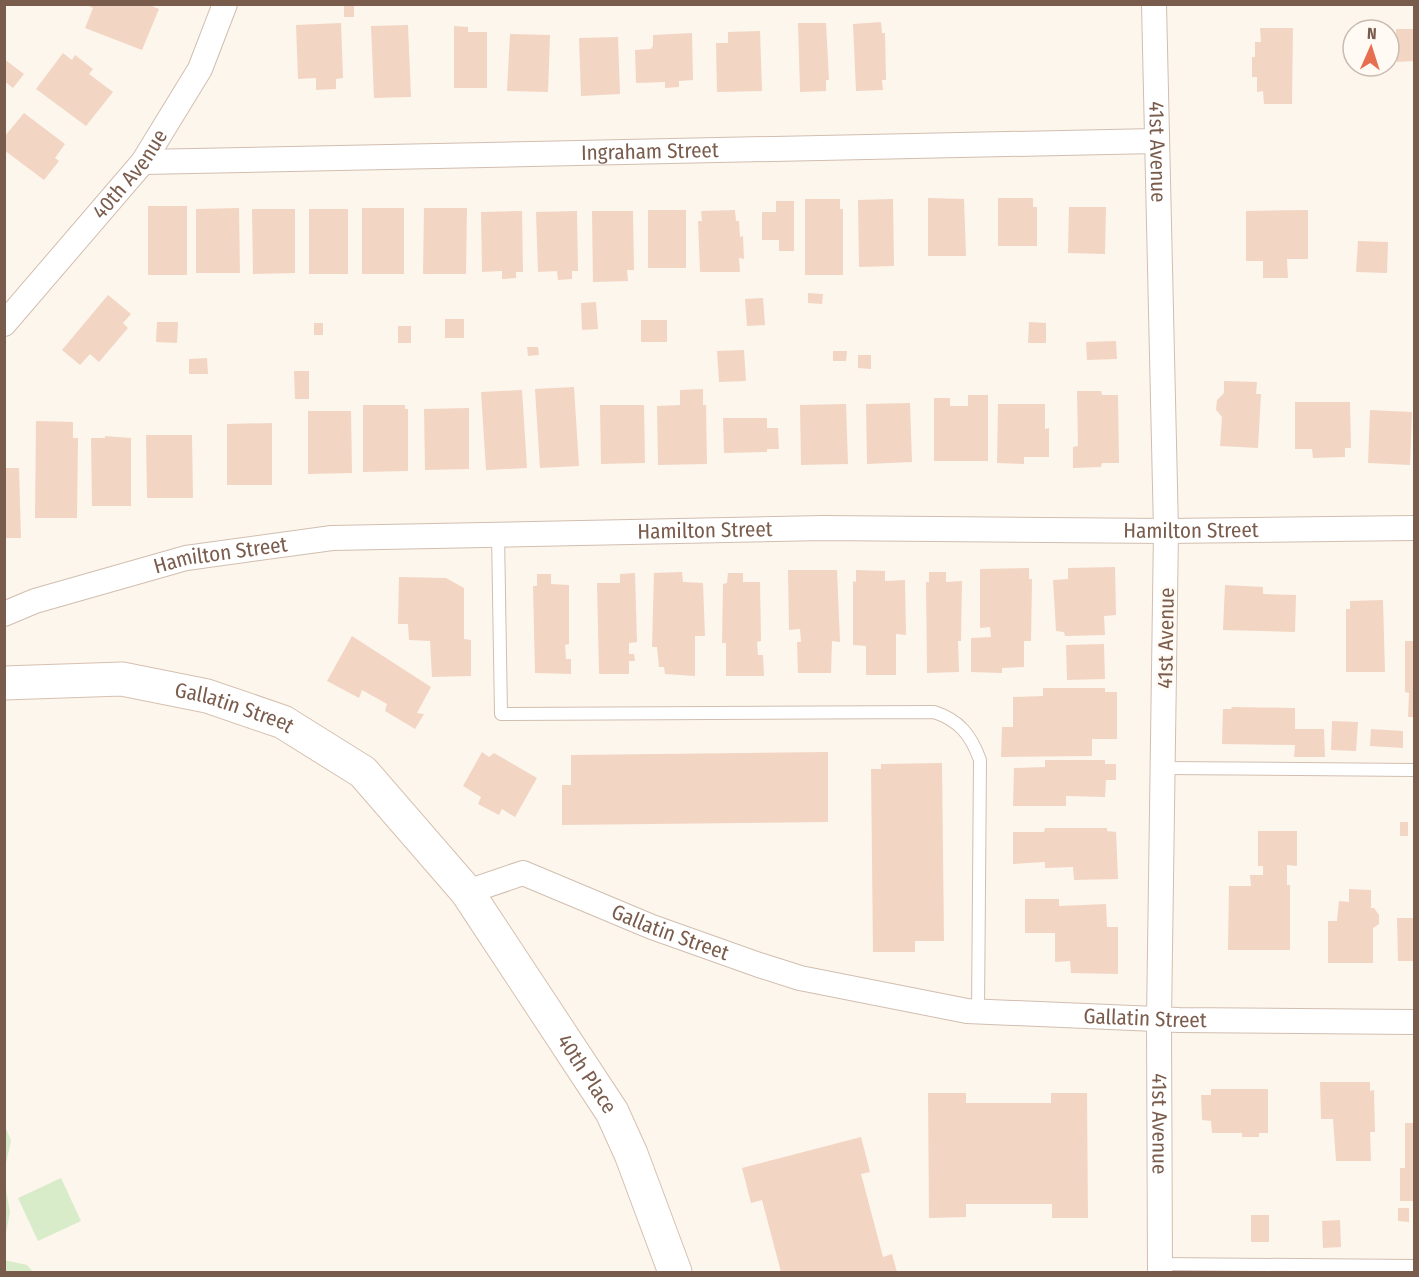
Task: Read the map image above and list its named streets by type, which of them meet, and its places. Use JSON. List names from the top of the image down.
{
  "streets": {
    "street": [
      "Ingraham Street",
      "41st Avenue",
      "40th Avenue",
      "Hamilton Street",
      "Gallatin Street",
      "40th Place"
    ]
  },
  "crossings": [
    ["Ingraham Street", "41st Avenue"],
    ["Ingraham Street", "40th Avenue"],
    ["41st Avenue", "Hamilton Street"],
    ["41st Avenue", "Gallatin Street"],
    ["Gallatin Street", "40th Place"]
  ],
  "north": "top"
}
